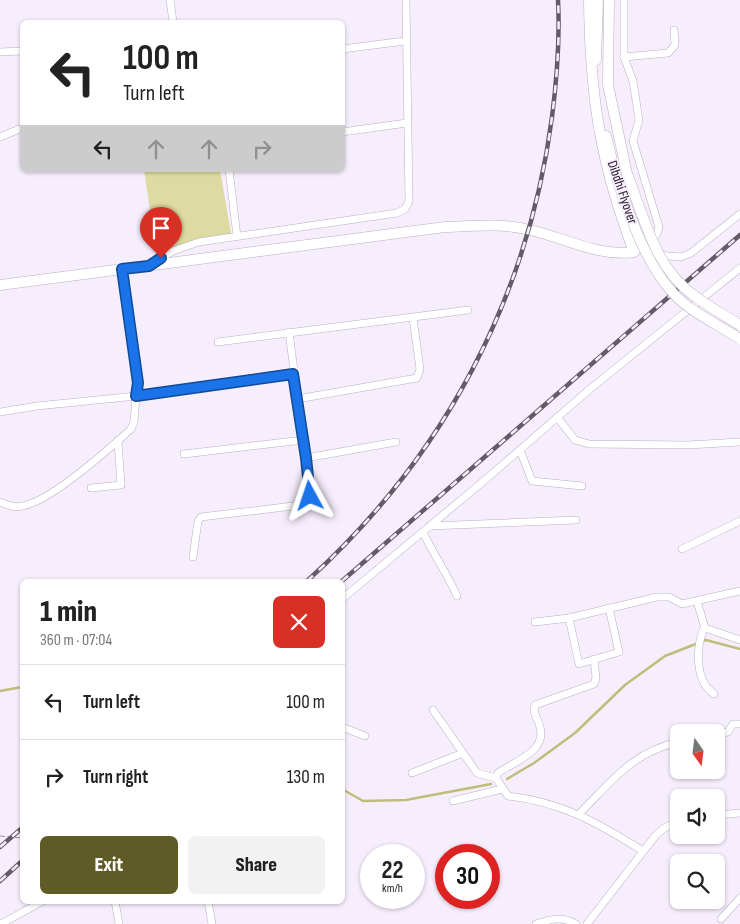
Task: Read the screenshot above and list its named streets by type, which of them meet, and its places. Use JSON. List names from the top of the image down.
{
  "streets": {
    "street": ["Dibdhi Flyover"]
  },
  "north": "bottom",
  "page": {
    "turn": ["100 m", "Turn left"],
    "heading": ["1 min", "360 m · 07:04"],
    "list": [
      {
        "name": "Turn left",
        "value": "100 m"
      },
      {
        "name": "Turn right",
        "value": "130 m"
      }
    ],
    "buttons": ["Exit", "Share"],
    "speed": "22 km/h",
    "limit": "30"
  }
}
